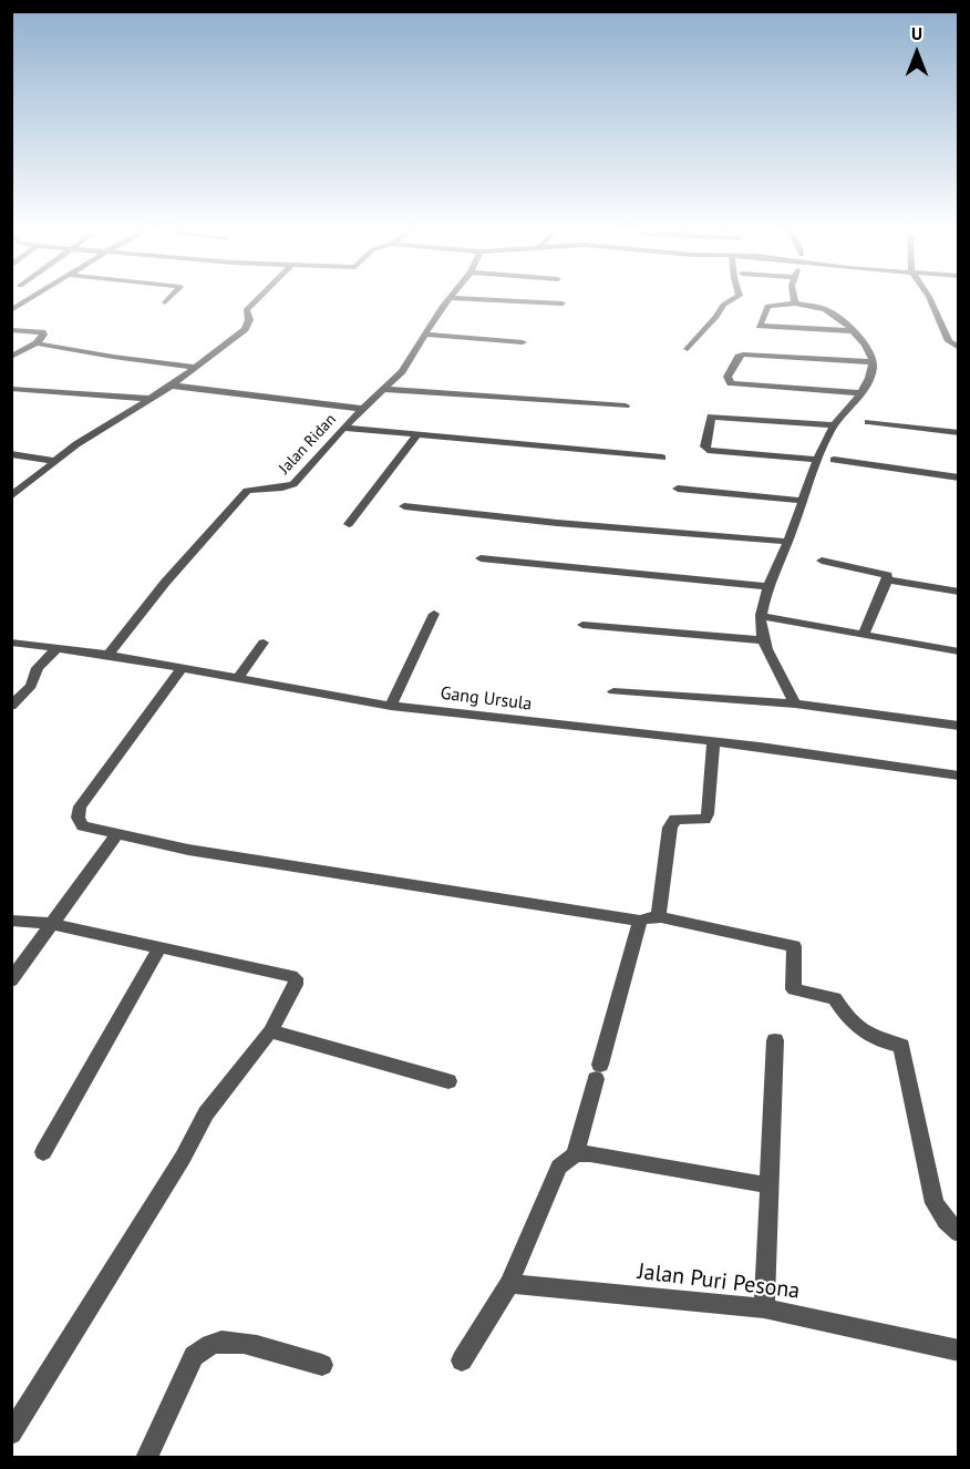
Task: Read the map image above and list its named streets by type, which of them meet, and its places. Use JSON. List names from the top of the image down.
{
  "streets": {
    "street": ["Jalan Ridan", "Gang Ursula", "Jalan Puri Pesona"]
  },
  "crossings": [
    ["Jalan Ridan", "Gang Ursula"]
  ],
  "north": "top"
}
